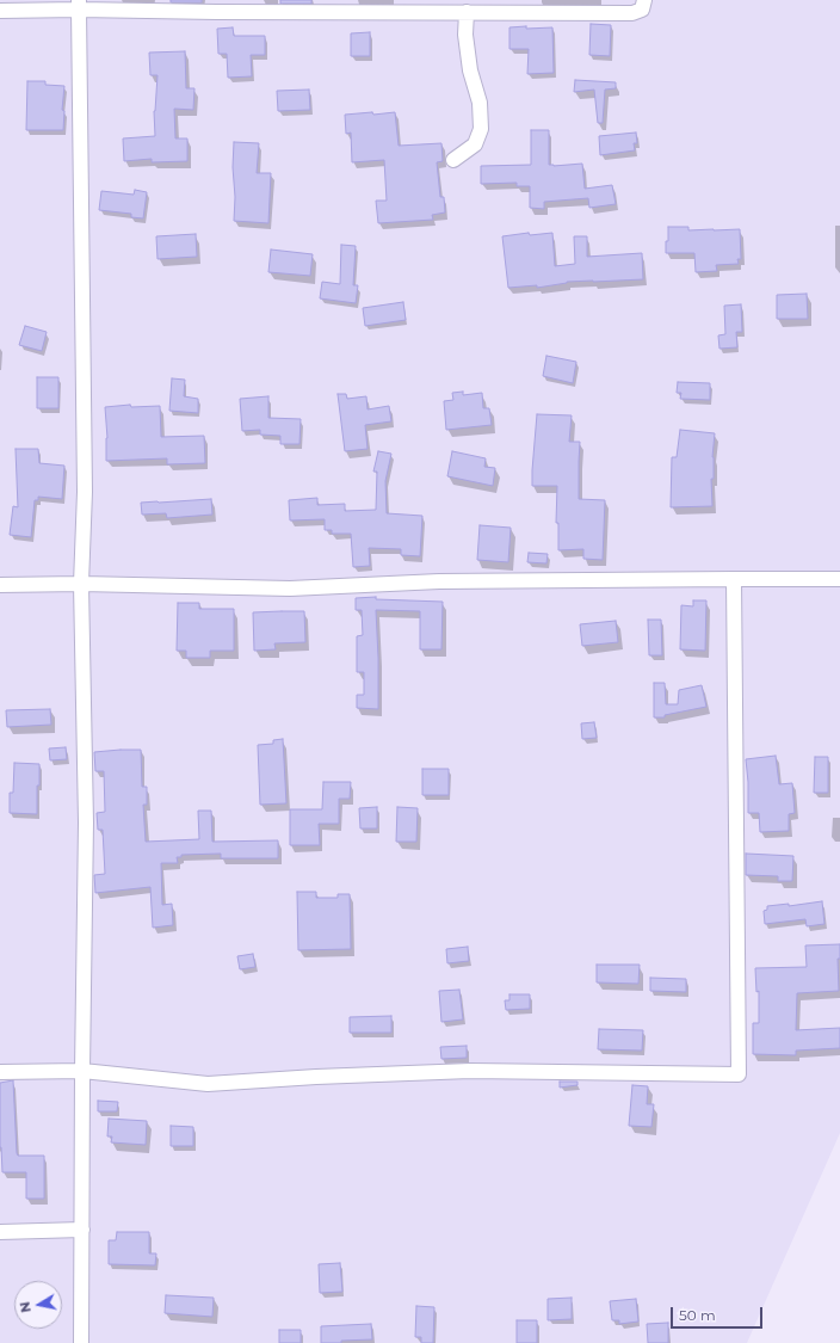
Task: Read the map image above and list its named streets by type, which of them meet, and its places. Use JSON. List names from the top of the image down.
{
  "scale_bar": "50 m",
  "north": "left"
}
